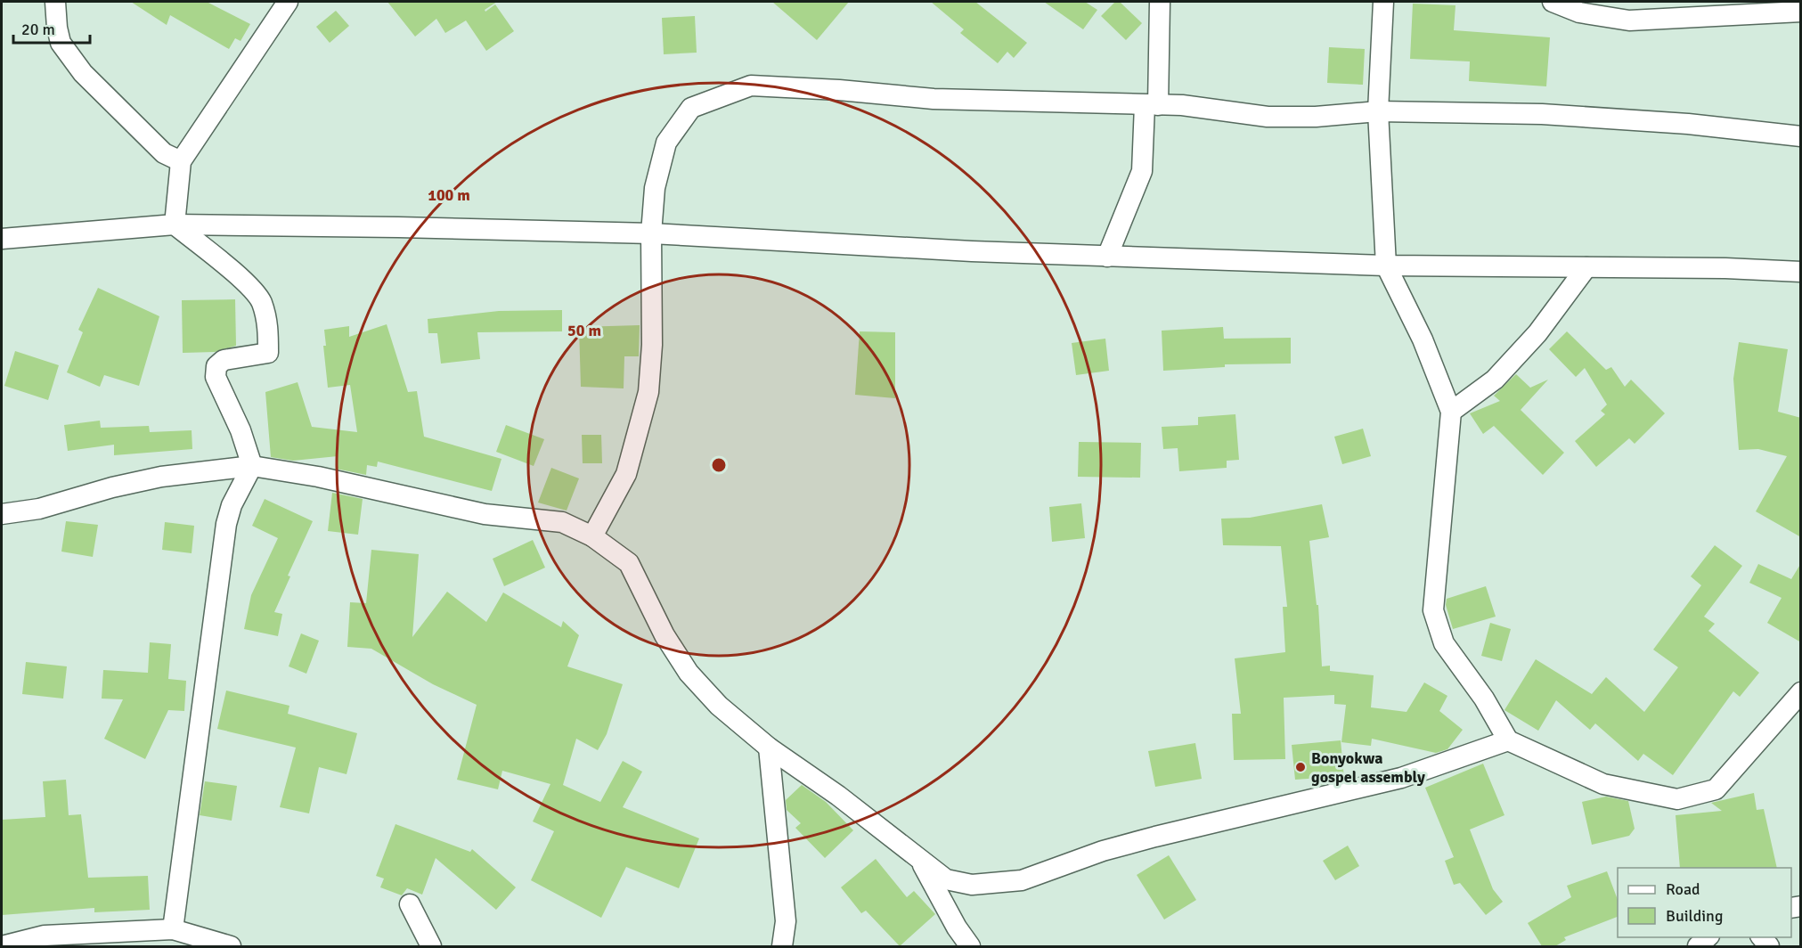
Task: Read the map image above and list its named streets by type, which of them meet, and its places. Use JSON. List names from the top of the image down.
{
  "places": ["Bonyokwa gospel assembly"],
  "legend": ["Road", "Building"],
  "scale_bar": "20 m",
  "rings": ["100 m", "50 m"]
}
